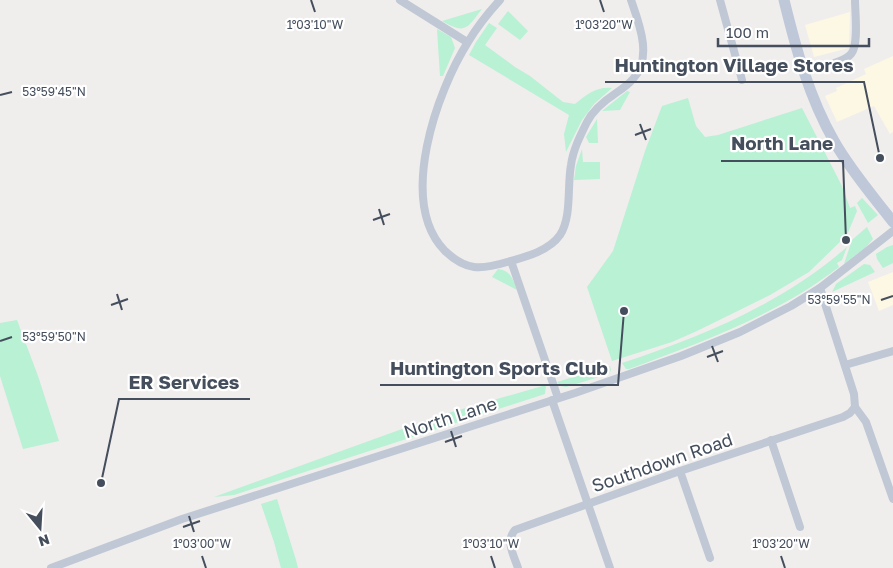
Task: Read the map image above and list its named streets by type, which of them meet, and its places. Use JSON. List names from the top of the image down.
{
  "streets": {
    "street": ["North Lane", "Southdown Road"]
  },
  "places": [
    "Huntington Village Stores",
    "North Lane",
    "Huntington Sports Club",
    "ER Services"
  ],
  "scale_bar": "100 m",
  "north": "bottom",
  "coordinates": [
    "1°03'10\"W",
    "1°03'20\"W",
    "53°59'45\"N",
    "53°59'55\"N",
    "53°59'50\"N",
    "1°03'00\"W"
  ]
}
